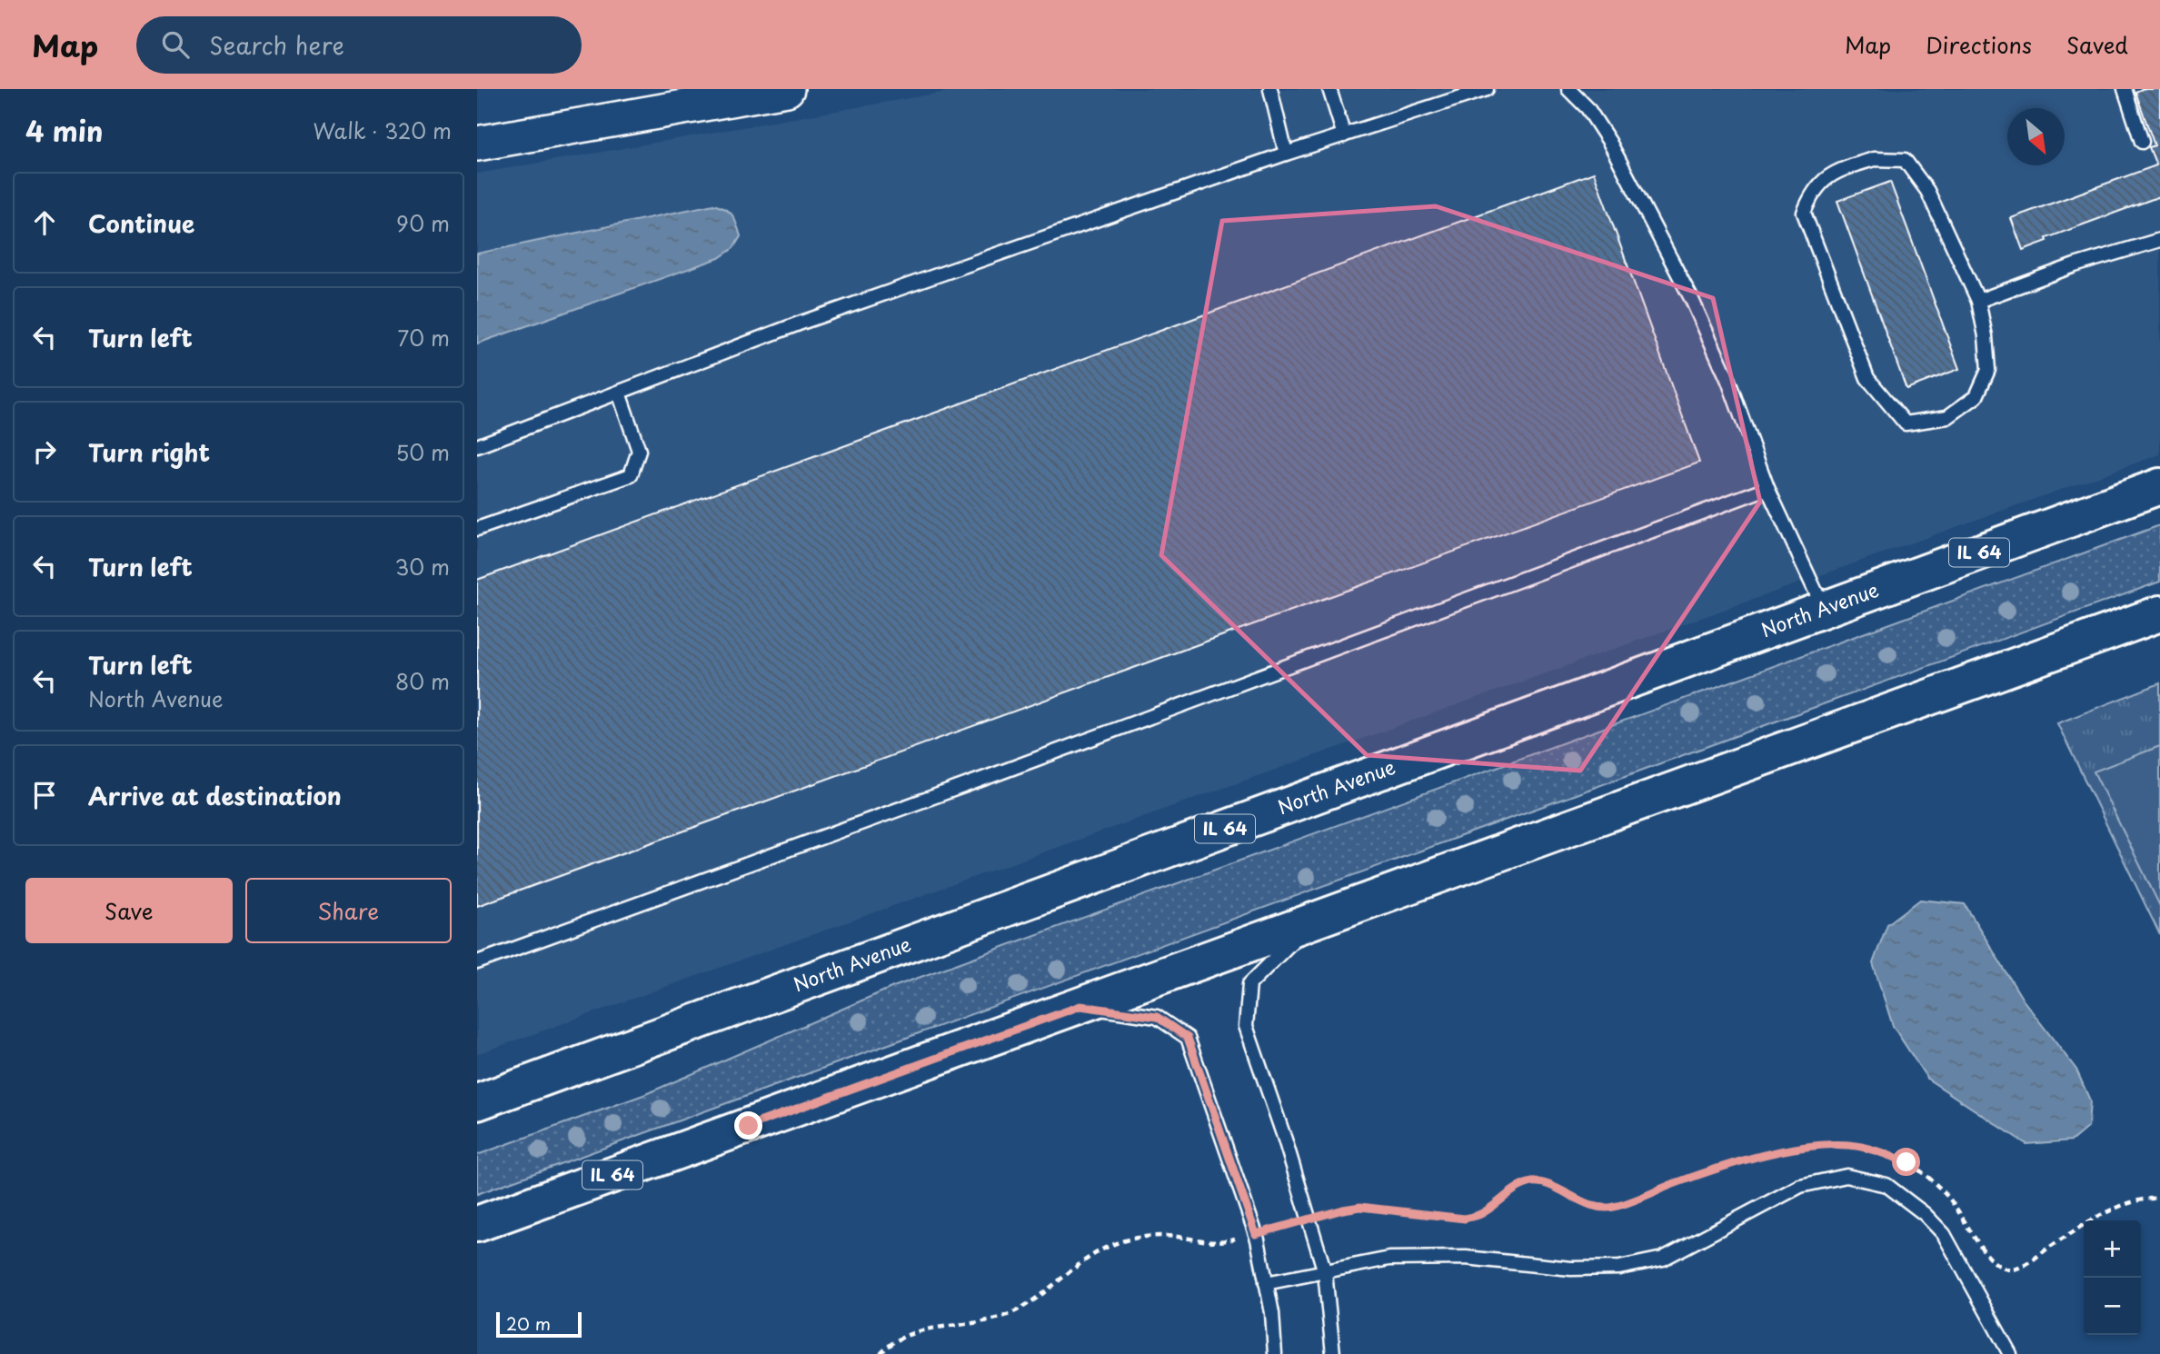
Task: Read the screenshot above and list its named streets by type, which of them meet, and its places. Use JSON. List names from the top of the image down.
{
  "streets": {
    "main road": ["IL 64", "North Avenue"]
  },
  "scale_bar": "20 m",
  "north": "bottom right",
  "page": {
    "header": "Map",
    "search": "Search here",
    "nav": ["Map", "Directions", "Saved"],
    "heading": ["4 min", "Walk · 320 m"],
    "list": [
      ["Continue", "90 m"],
      ["Turn left", "70 m"],
      ["Turn right", "50 m"],
      ["Turn left", "30 m"],
      ["Turn left", "North Avenue", "80 m"],
      "Arrive at destination"
    ],
    "buttons": ["Save", "Share"],
    "map_buttons": ["+", "−"],
    "scale": "20 m"
  }
}
